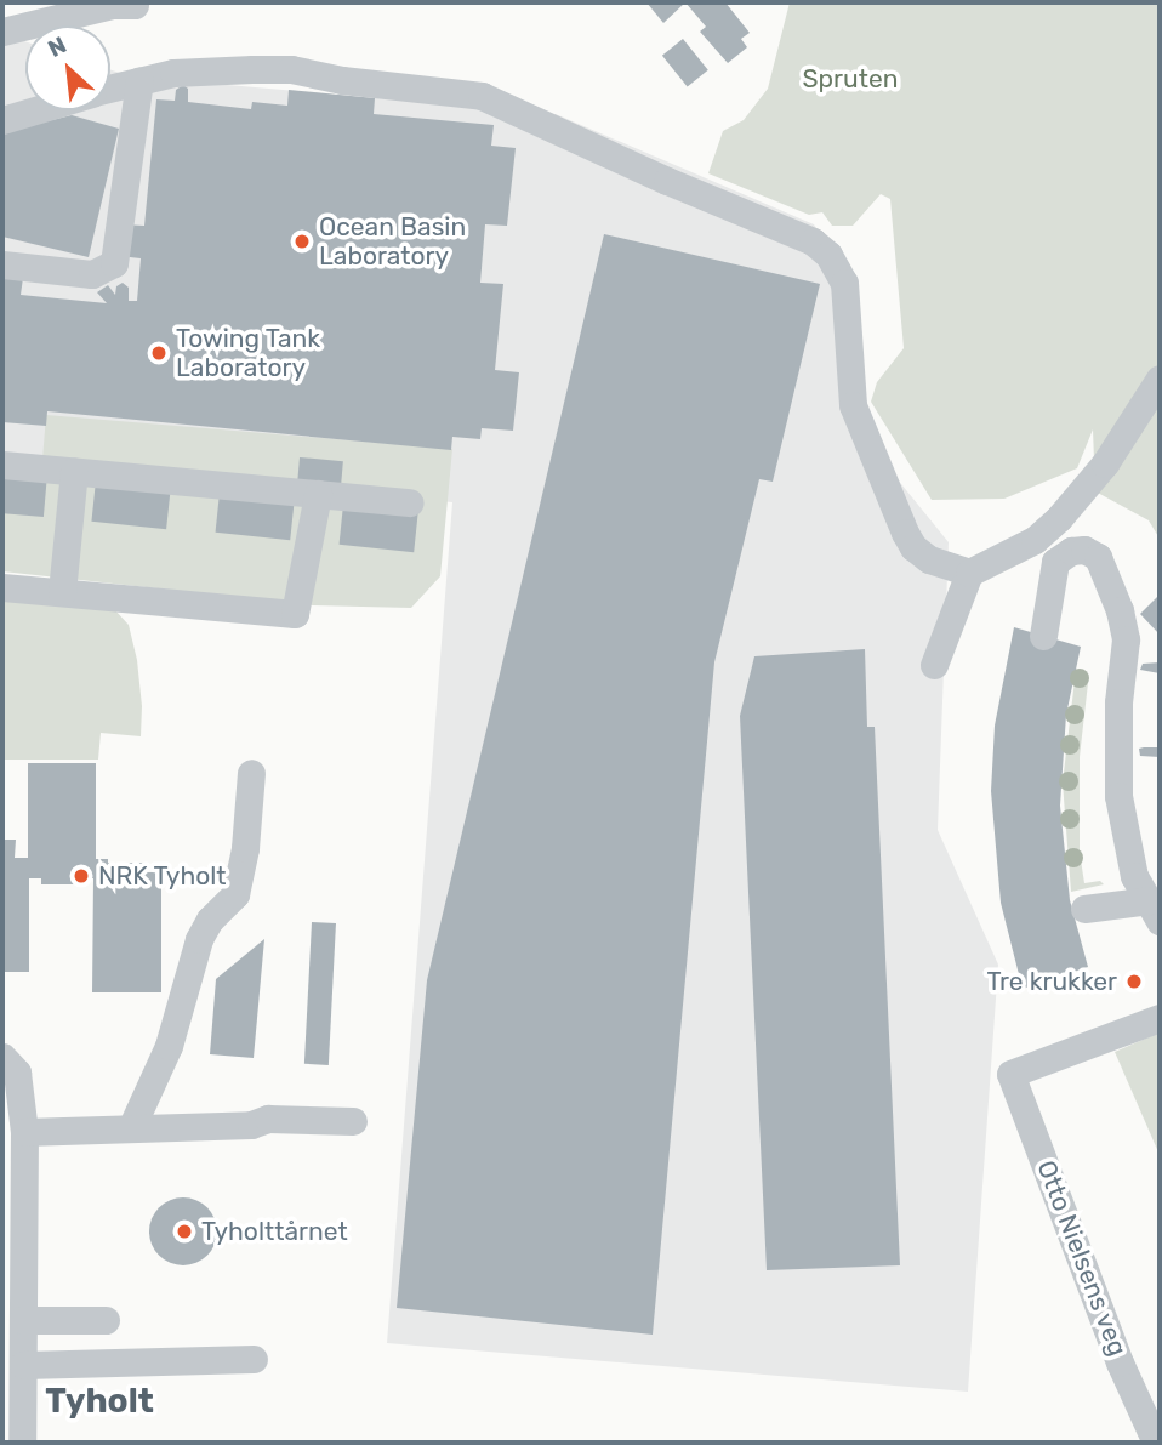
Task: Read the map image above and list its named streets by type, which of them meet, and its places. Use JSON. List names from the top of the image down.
{
  "streets": {
    "street": ["Otto Nielsens veg"]
  },
  "districts": ["Tyholt"],
  "parks": ["Spruten"],
  "places": [
    "Ocean Basin Laboratory",
    "Towing Tank Laboratory",
    "NRK Tyholt",
    "Tre krukker",
    "Tyholttårnet"
  ],
  "north": "top left"
}
